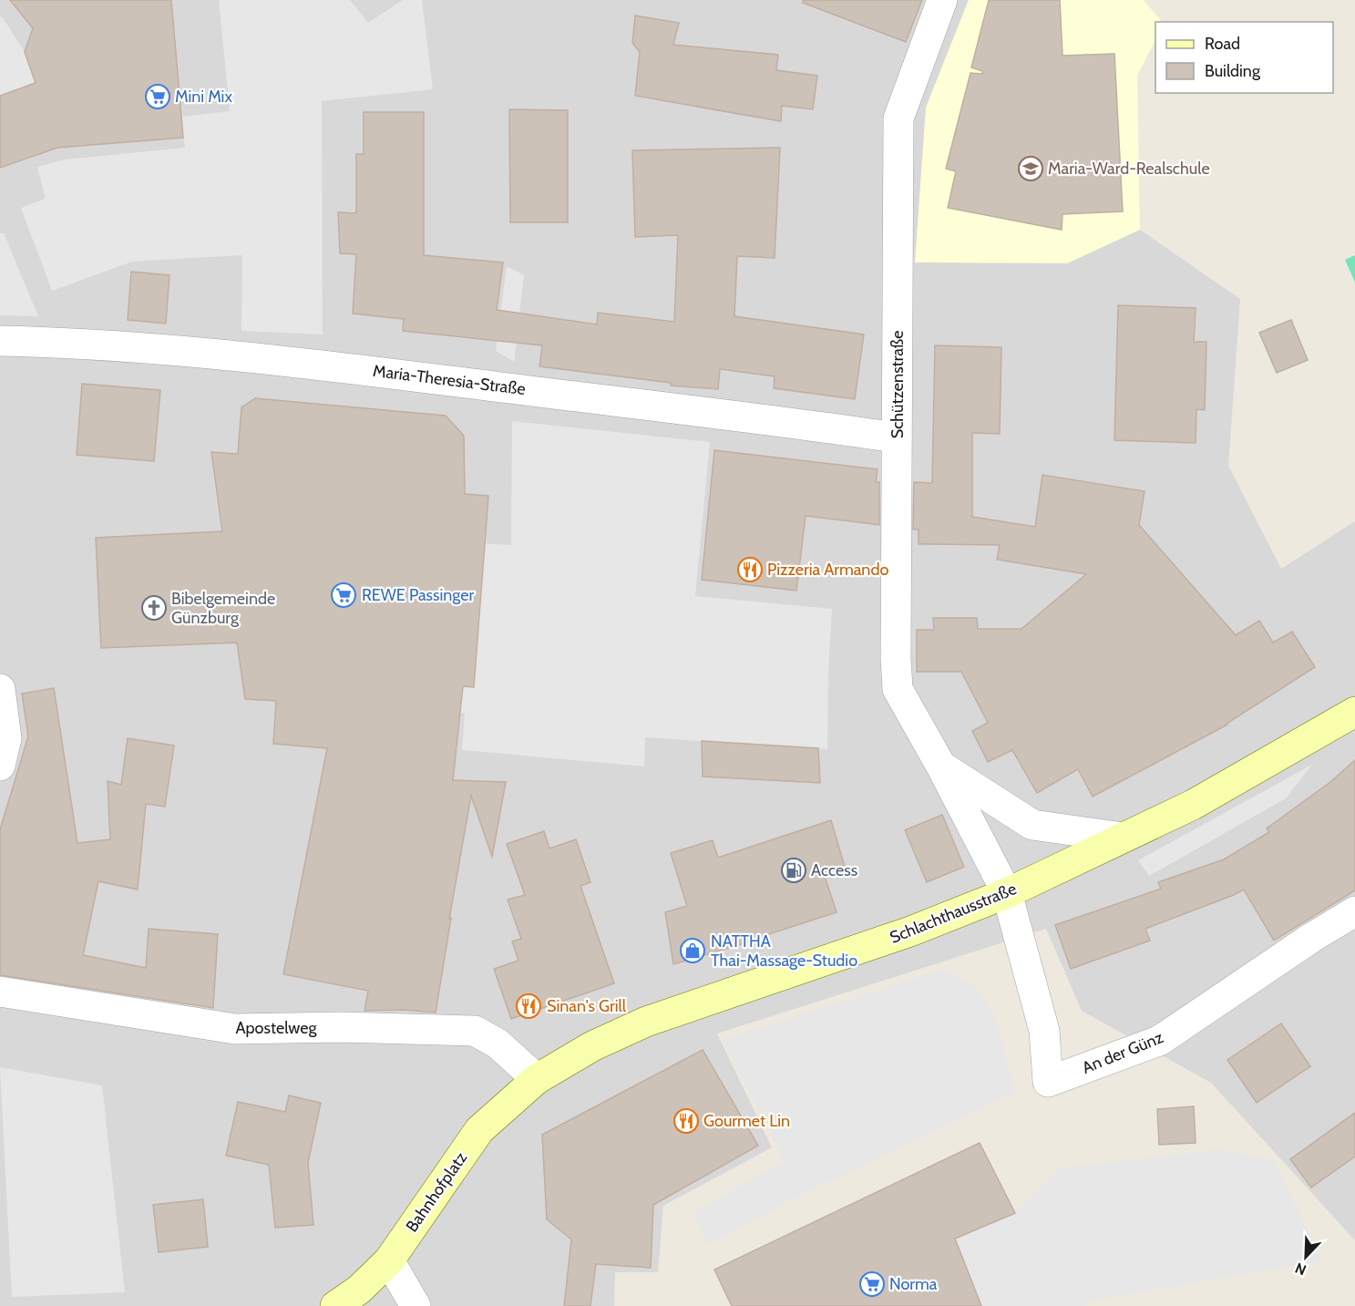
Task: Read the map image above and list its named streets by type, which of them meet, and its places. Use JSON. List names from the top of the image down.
{
  "streets": {
    "main road": ["Schlachthausstraße", "Bahnhofplatz"],
    "street": [
      "Maria-Theresia-Straße",
      "Schützenstraße",
      "Apostelweg",
      "An der Günz"
    ]
  },
  "crossings": [
    ["Maria-Theresia-Straße", "Schützenstraße"],
    ["Schützenstraße", "Schlachthausstraße"],
    ["Schützenstraße", "An der Günz"],
    ["Schlachthausstraße", "Apostelweg"],
    ["Schlachthausstraße", "An der Günz"],
    ["Schlachthausstraße", "Bahnhofplatz"],
    ["Apostelweg", "Bahnhofplatz"]
  ],
  "places": {
    "supermarket": ["Mini Mix", "REWE Passinger", "Norma"],
    "school or university": ["Maria-Ward-Realschule"],
    "restaurant": ["Pizzeria Armando", "Sinan's Grill", "Gourmet Lin"],
    "church": ["Bibelgemeinde Günzburg"],
    "fuel station": ["Access"],
    "shop": ["NATTHA Thai-Massage-Studio"]
  },
  "legend": ["Road", "Building"],
  "north": "bottom left"
}
